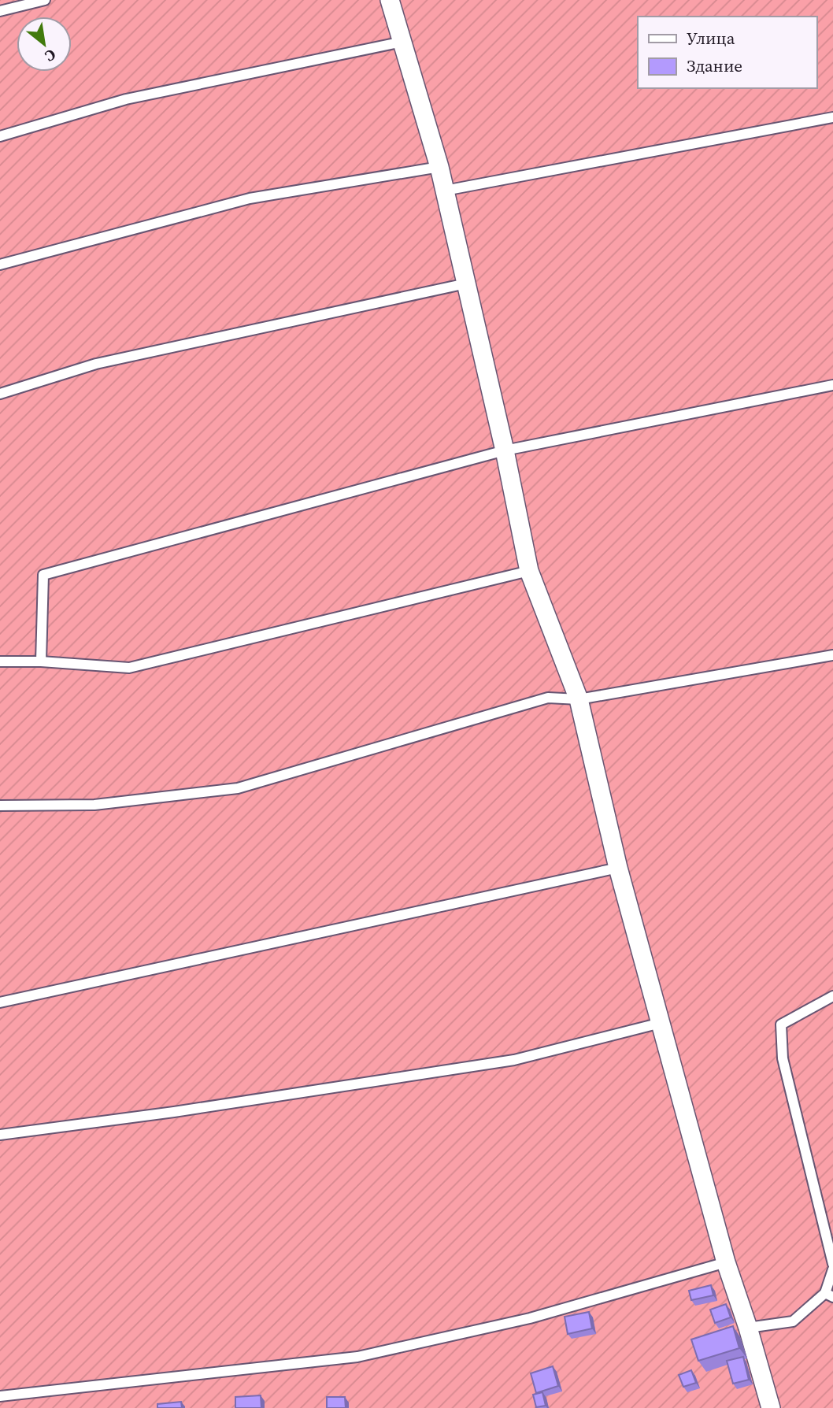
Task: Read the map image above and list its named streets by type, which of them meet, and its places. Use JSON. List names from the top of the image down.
{
  "legend": ["Улица", "Здание"],
  "north": "bottom right"
}
